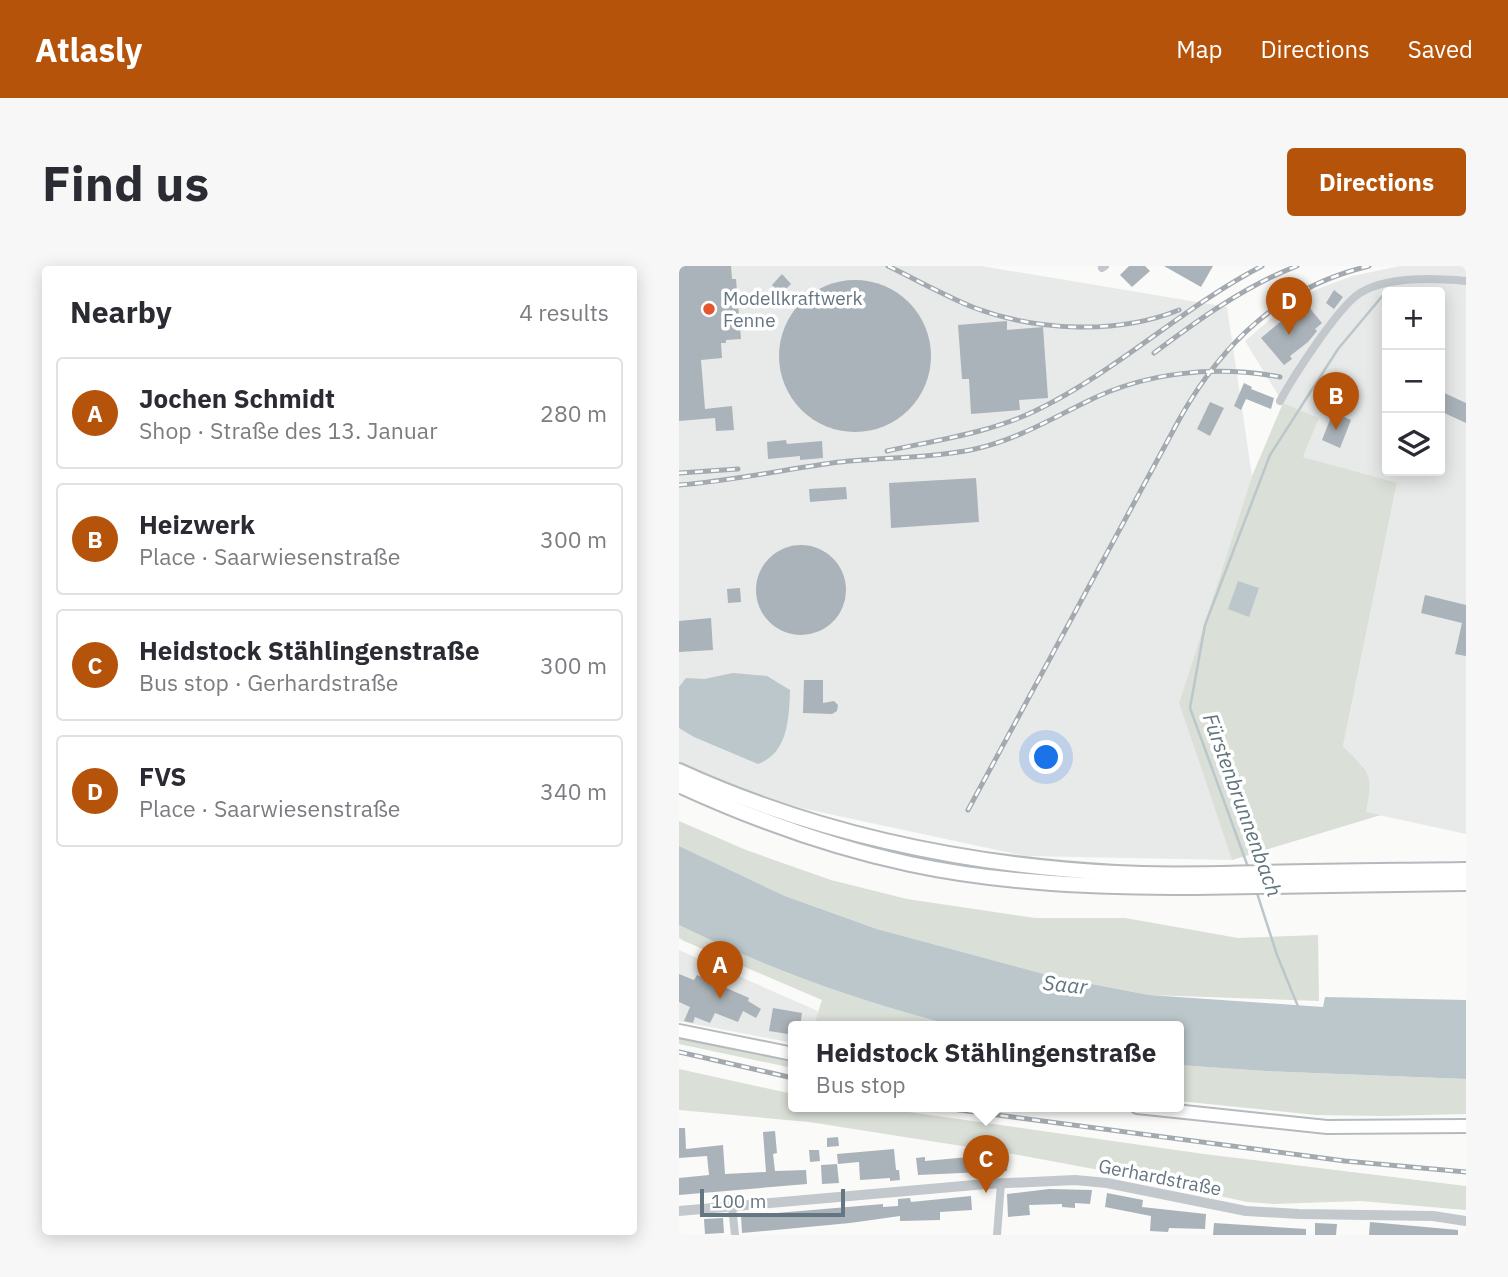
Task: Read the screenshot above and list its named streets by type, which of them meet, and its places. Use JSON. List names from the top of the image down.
{
  "streets": {
    "street": ["Gerhardstraße"]
  },
  "water": ["Fürstenbrunnenbach", "Saar"],
  "places": ["Modellkraftwerk Fenne"],
  "scale_bar": "100 m",
  "page": {
    "header": "Atlasly",
    "nav": ["Map", "Directions", "Saved"],
    "buttons": "Directions",
    "title": "Find us",
    "heading": ["Nearby", "4 results"],
    "pins": [
      "D",
      "B",
      "A",
      "C"
    ],
    "map_buttons": ["+", "−"],
    "list": [
      {
        "mark": "A",
        "name": "Jochen Schmidt",
        "note": "Shop · Straße des 13. Januar",
        "value": "280 m"
      },
      {
        "mark": "B",
        "name": "Heizwerk",
        "note": "Place · Saarwiesenstraße",
        "value": "300 m"
      },
      {
        "mark": "C",
        "name": "Heidstock Stählingenstraße",
        "note": "Bus stop · Gerhardstraße",
        "value": "300 m"
      },
      {
        "mark": "D",
        "name": "FVS",
        "note": "Place · Saarwiesenstraße",
        "value": "340 m"
      }
    ],
    "popup": ["Heidstock Stählingenstraße", "Bus stop"],
    "scale": "100 m"
  }
}
